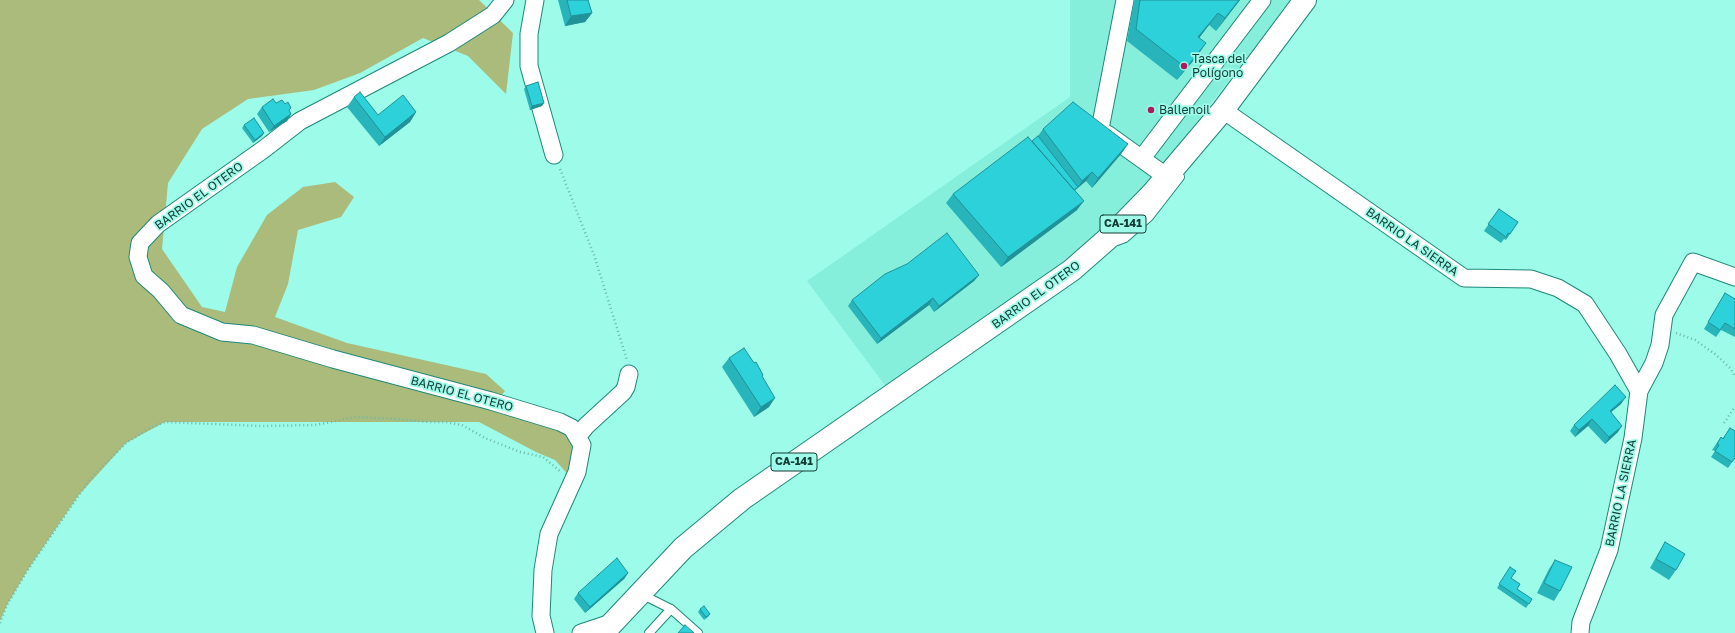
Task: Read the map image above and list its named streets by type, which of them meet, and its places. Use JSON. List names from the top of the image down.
{
  "streets": {
    "main road": ["BARRIO EL OTERO", "CA-141"],
    "street": ["BARRIO LA SIERRA"]
  },
  "crossings": [
    ["BARRIO EL OTERO", "CA-141"],
    ["BARRIO EL OTERO", "BARRIO LA SIERRA"]
  ],
  "places": ["Tasca del Polígono", "Ballenoil"]
}
